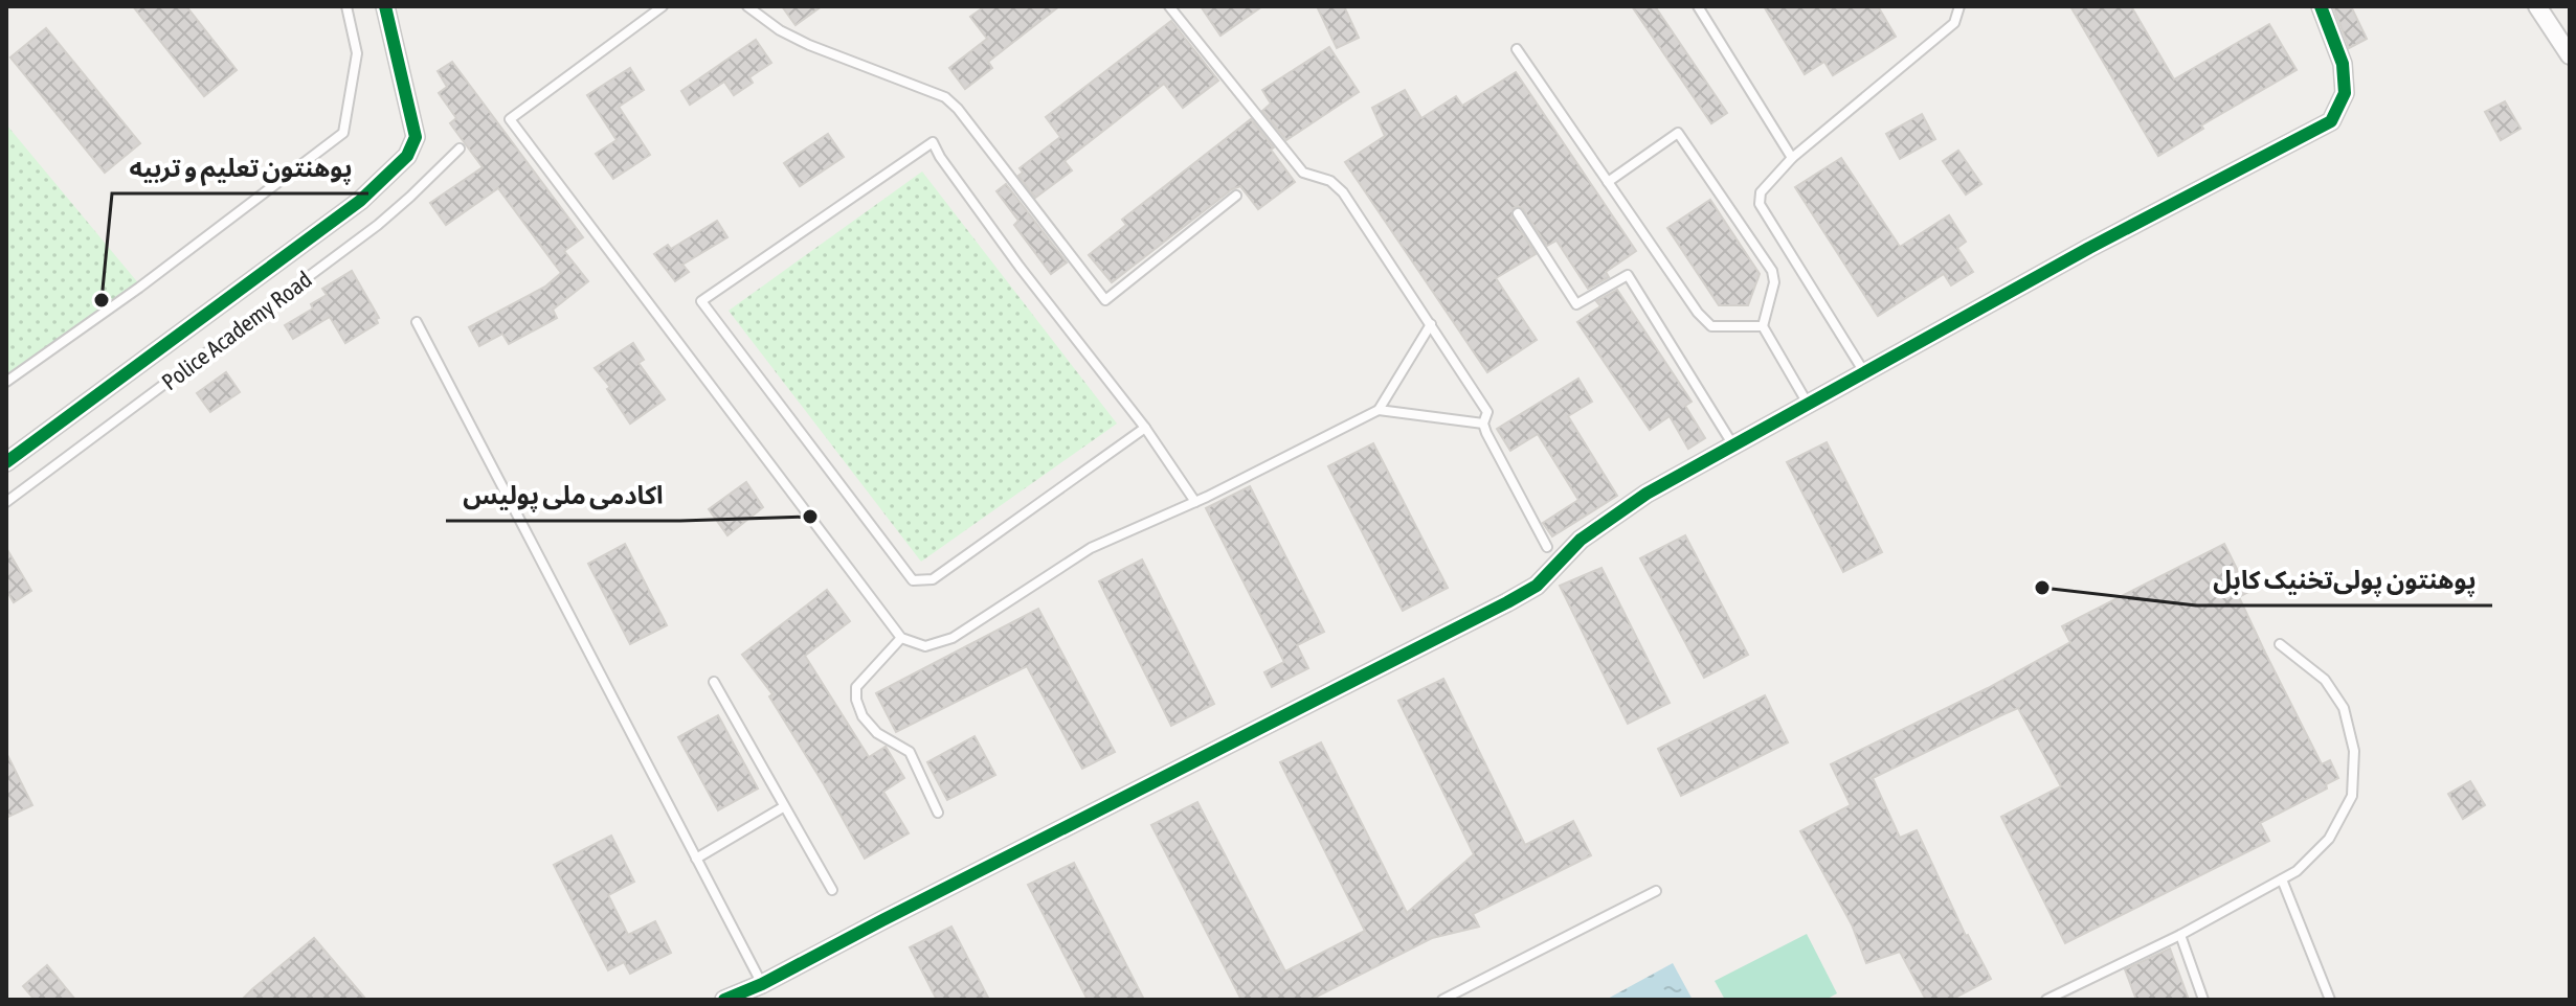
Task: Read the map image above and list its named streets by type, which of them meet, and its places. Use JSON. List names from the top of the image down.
{
  "streets": {
    "lane": ["Police Academy Road"]
  },
  "places": ["پوهنتون تعلیم و تربیه", "اکادمی ملی پولیس", "پوهنتون پولی‌تخنیک کابل"]
}
